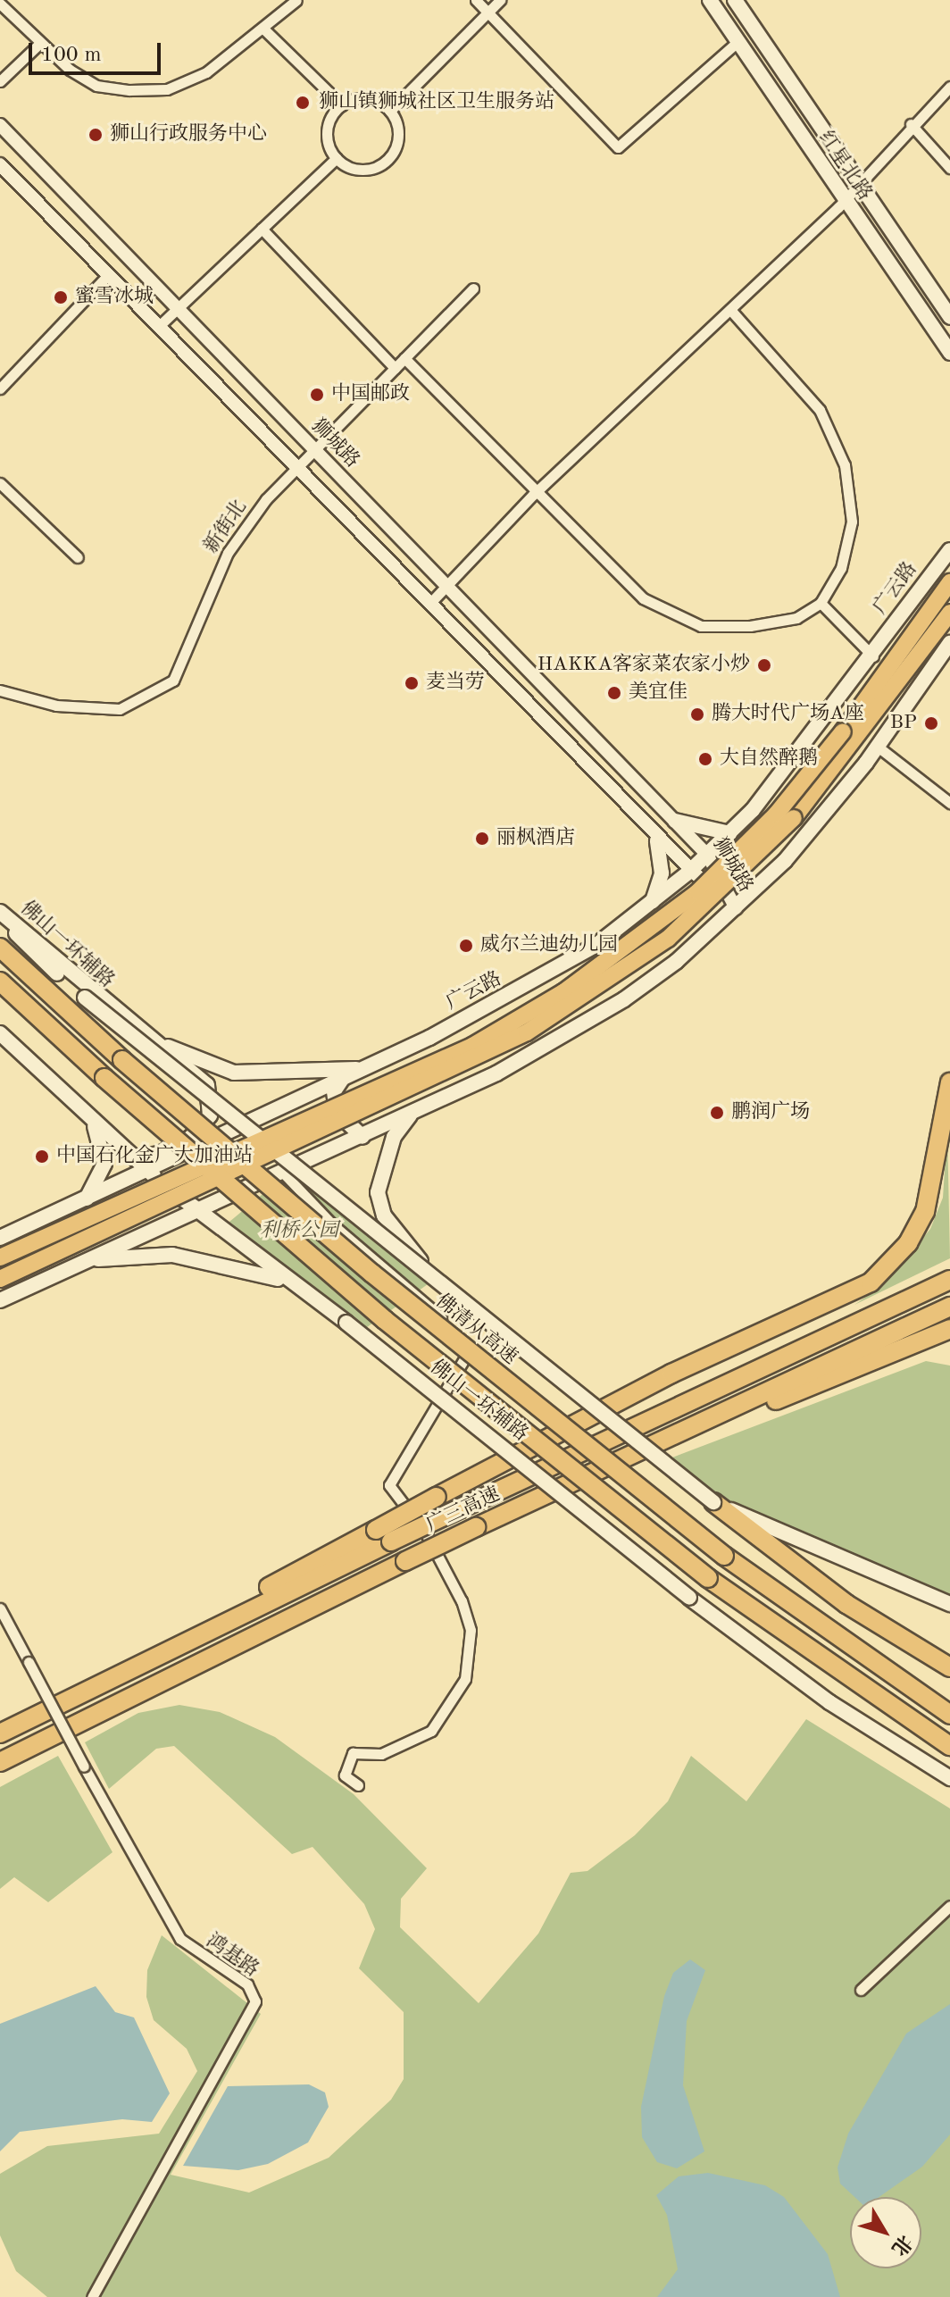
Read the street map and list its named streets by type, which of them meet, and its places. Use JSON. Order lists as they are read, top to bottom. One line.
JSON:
{"streets":{"highway":["佛清从高速","广三高速"],"main road":["红星北路","广云路","佛山一环辅路"],"street":["狮城路","新街北","鸿基路"]},"crossings":[["狮城路","新街北"],["狮城路","广云路"],["广云路","佛山一环辅路"]],"parks":["利桥公园"],"places":["狮山镇狮城社区卫生服务站","狮山行政服务中心","蜜雪冰城","中国邮政","HAKKA客家菜农家小炒","麦当劳","美宜佳","腾大时代广场A座","BP","大自然醉鹅","丽枫酒店","威尔兰迪幼儿园","鹏润广场","中国石化金广大加油站"],"scale_bar":"100 m","north":"bottom right"}
